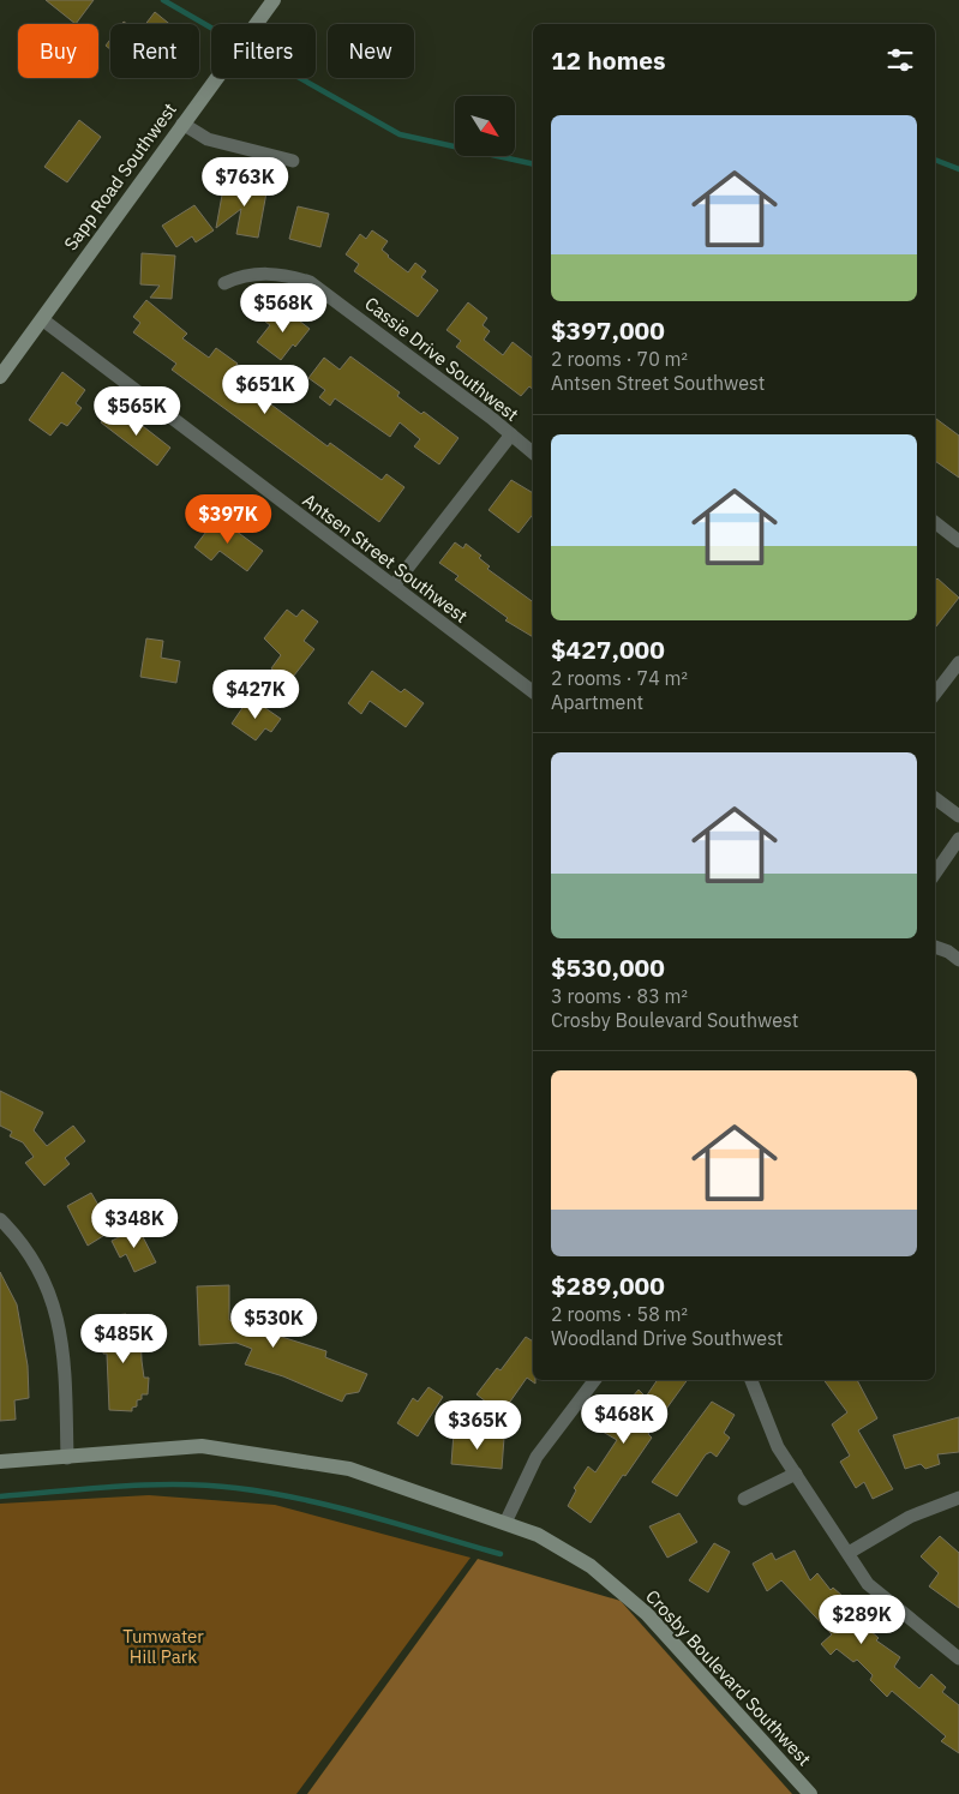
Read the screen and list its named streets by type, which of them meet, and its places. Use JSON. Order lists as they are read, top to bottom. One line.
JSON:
{"streets":{"street":["Sapp Road Southwest","Cassie Drive Southwest","Antsen Street Southwest","Crosby Boulevard Southwest"]},"crossings":[["Sapp Road Southwest","Antsen Street Southwest"]],"parks":["Tumwater Hill Park"],"north":"bottom right","page":{"chip":["Buy","Rent","Filters","New"],"heading":"12 homes","list":[{"name":"$397,000","note":"2 rooms · 70 m² · Antsen Street Southwest"},{"name":"$427,000","note":"2 rooms · 74 m² · Apartment"},{"name":"$530,000","note":"3 rooms · 83 m² · Crosby Boulevard Southwest"},{"name":"$289,000","note":"2 rooms · 58 m² · Woodland Drive Southwest"}],"price":["$763K","$568K","$651K","$565K","$397K","$427K","$348K","$530K","$485K","$468K","$365K","$289K"]}}
